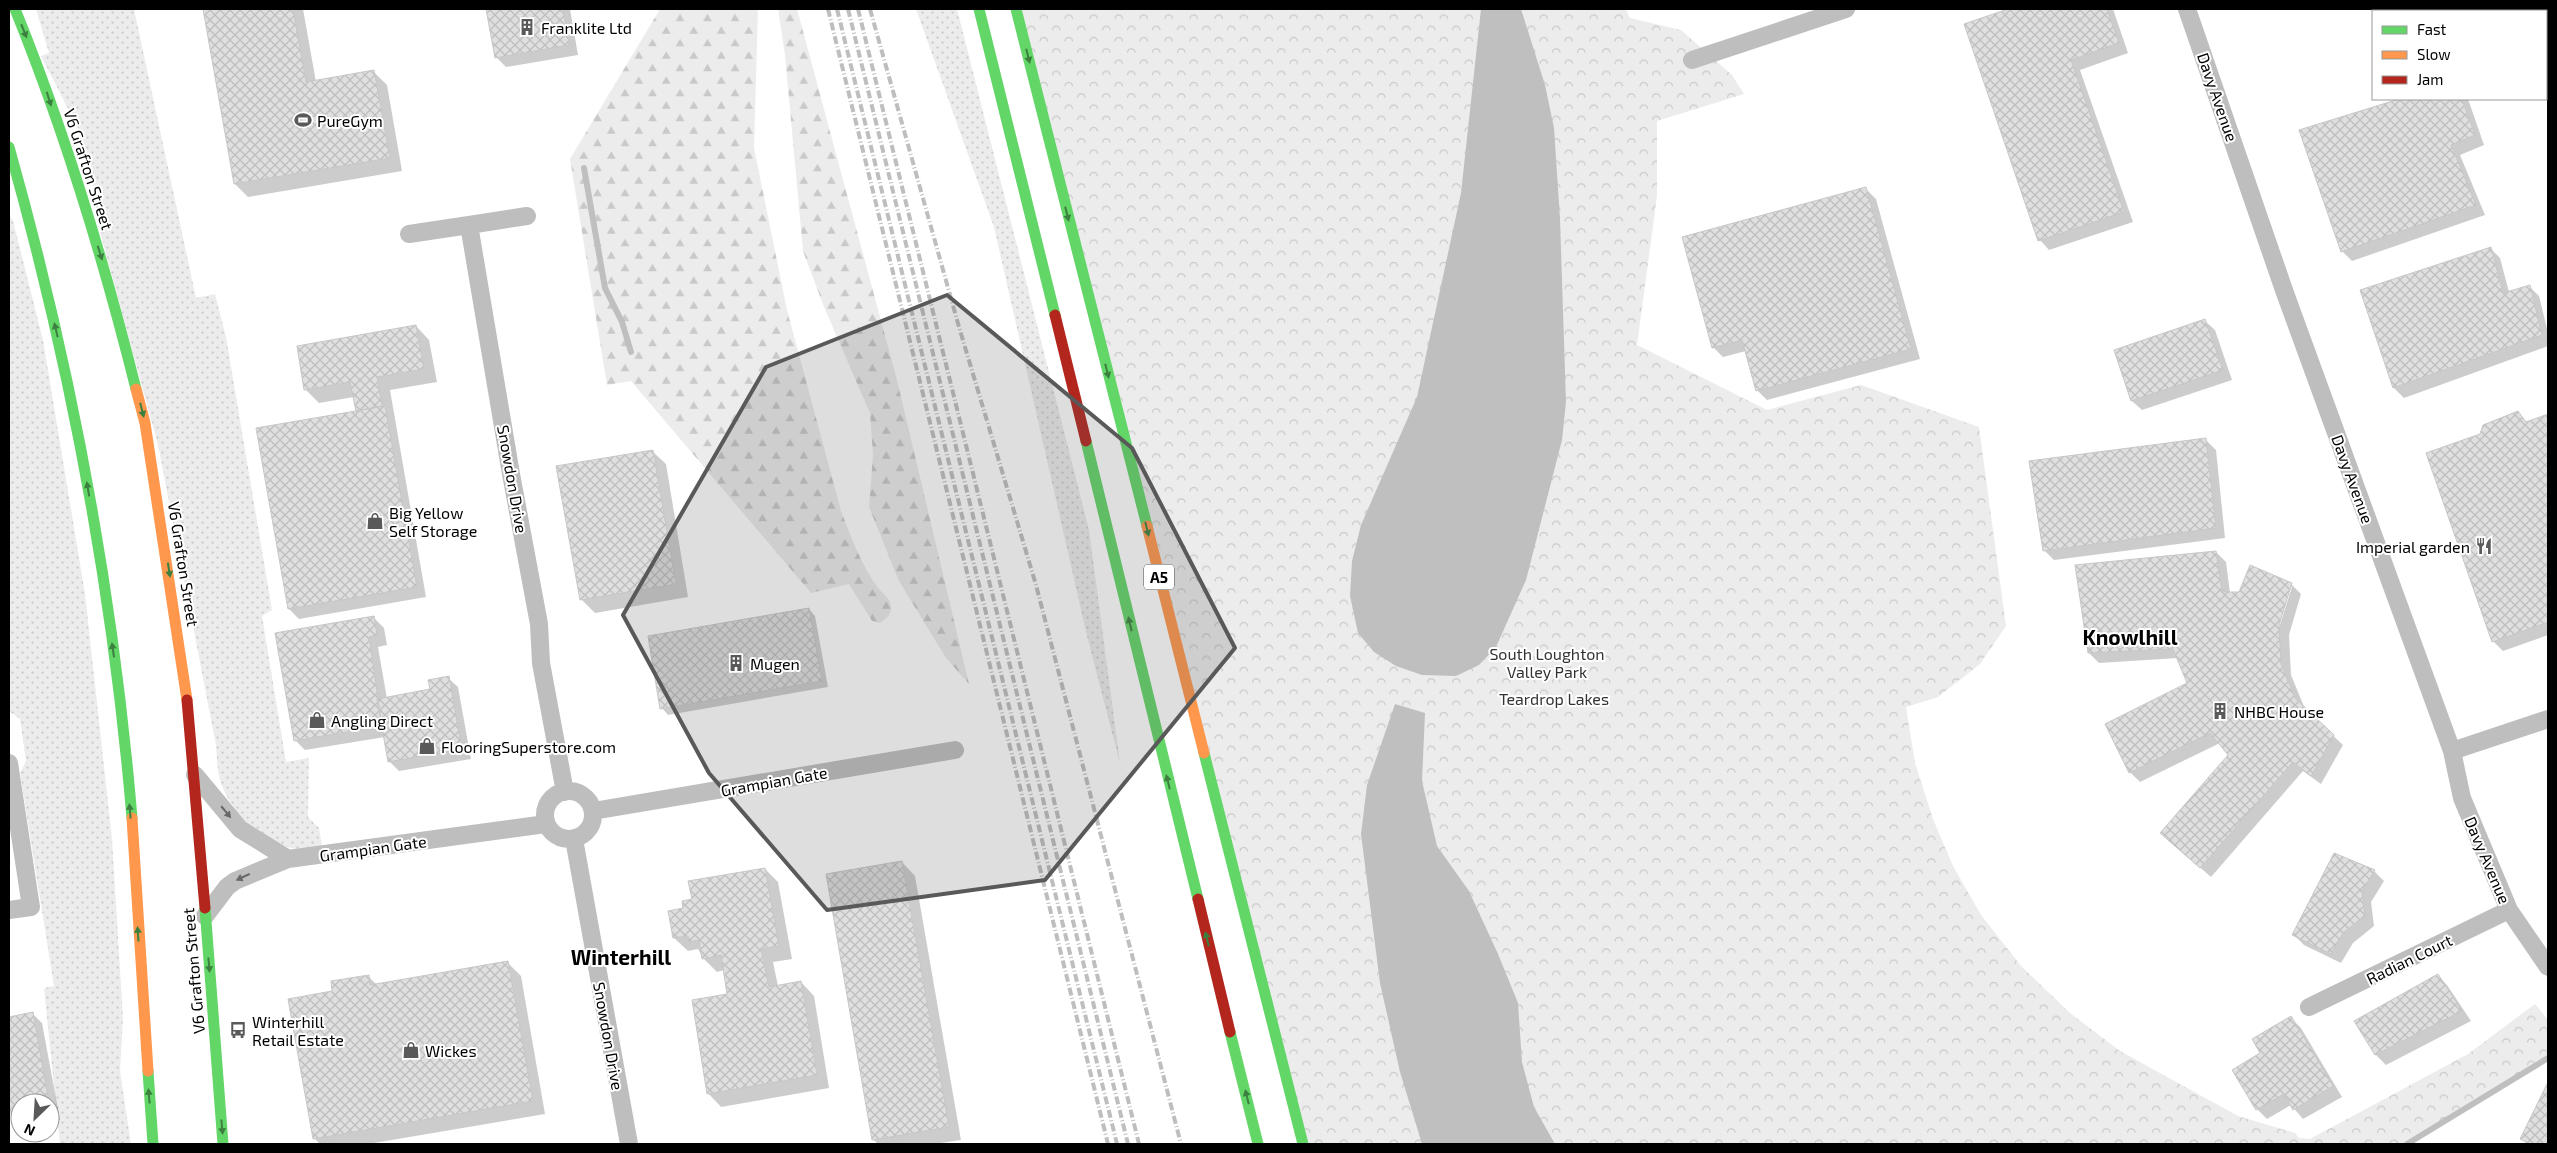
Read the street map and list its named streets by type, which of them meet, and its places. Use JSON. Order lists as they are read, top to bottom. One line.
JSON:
{"streets":{"main road":["V6 Grafton Street","A5"],"street":["Davy Avenue","Snowdon Drive","Grampian Gate","Radian Court"]},"crossings":[["Davy Avenue","Radian Court"],["V6 Grafton Street","Grampian Gate"],["Snowdon Drive","Grampian Gate"]],"districts":["Knowlhill","Winterhill"],"parks":["South Loughton Valley Park","Teardrop Lakes"],"places":{"building":["Franklite Ltd","Mugen","NHBC House"],"sports":["PureGym"],"shop":["Big Yellow Self Storage","Angling Direct","FlooringSuperstore.com","Wickes"],"restaurant":["Imperial garden"],"bus stop":["Winterhill Retail Estate"]},"legend":["Fast","Slow","Jam"],"north":"bottom left"}
